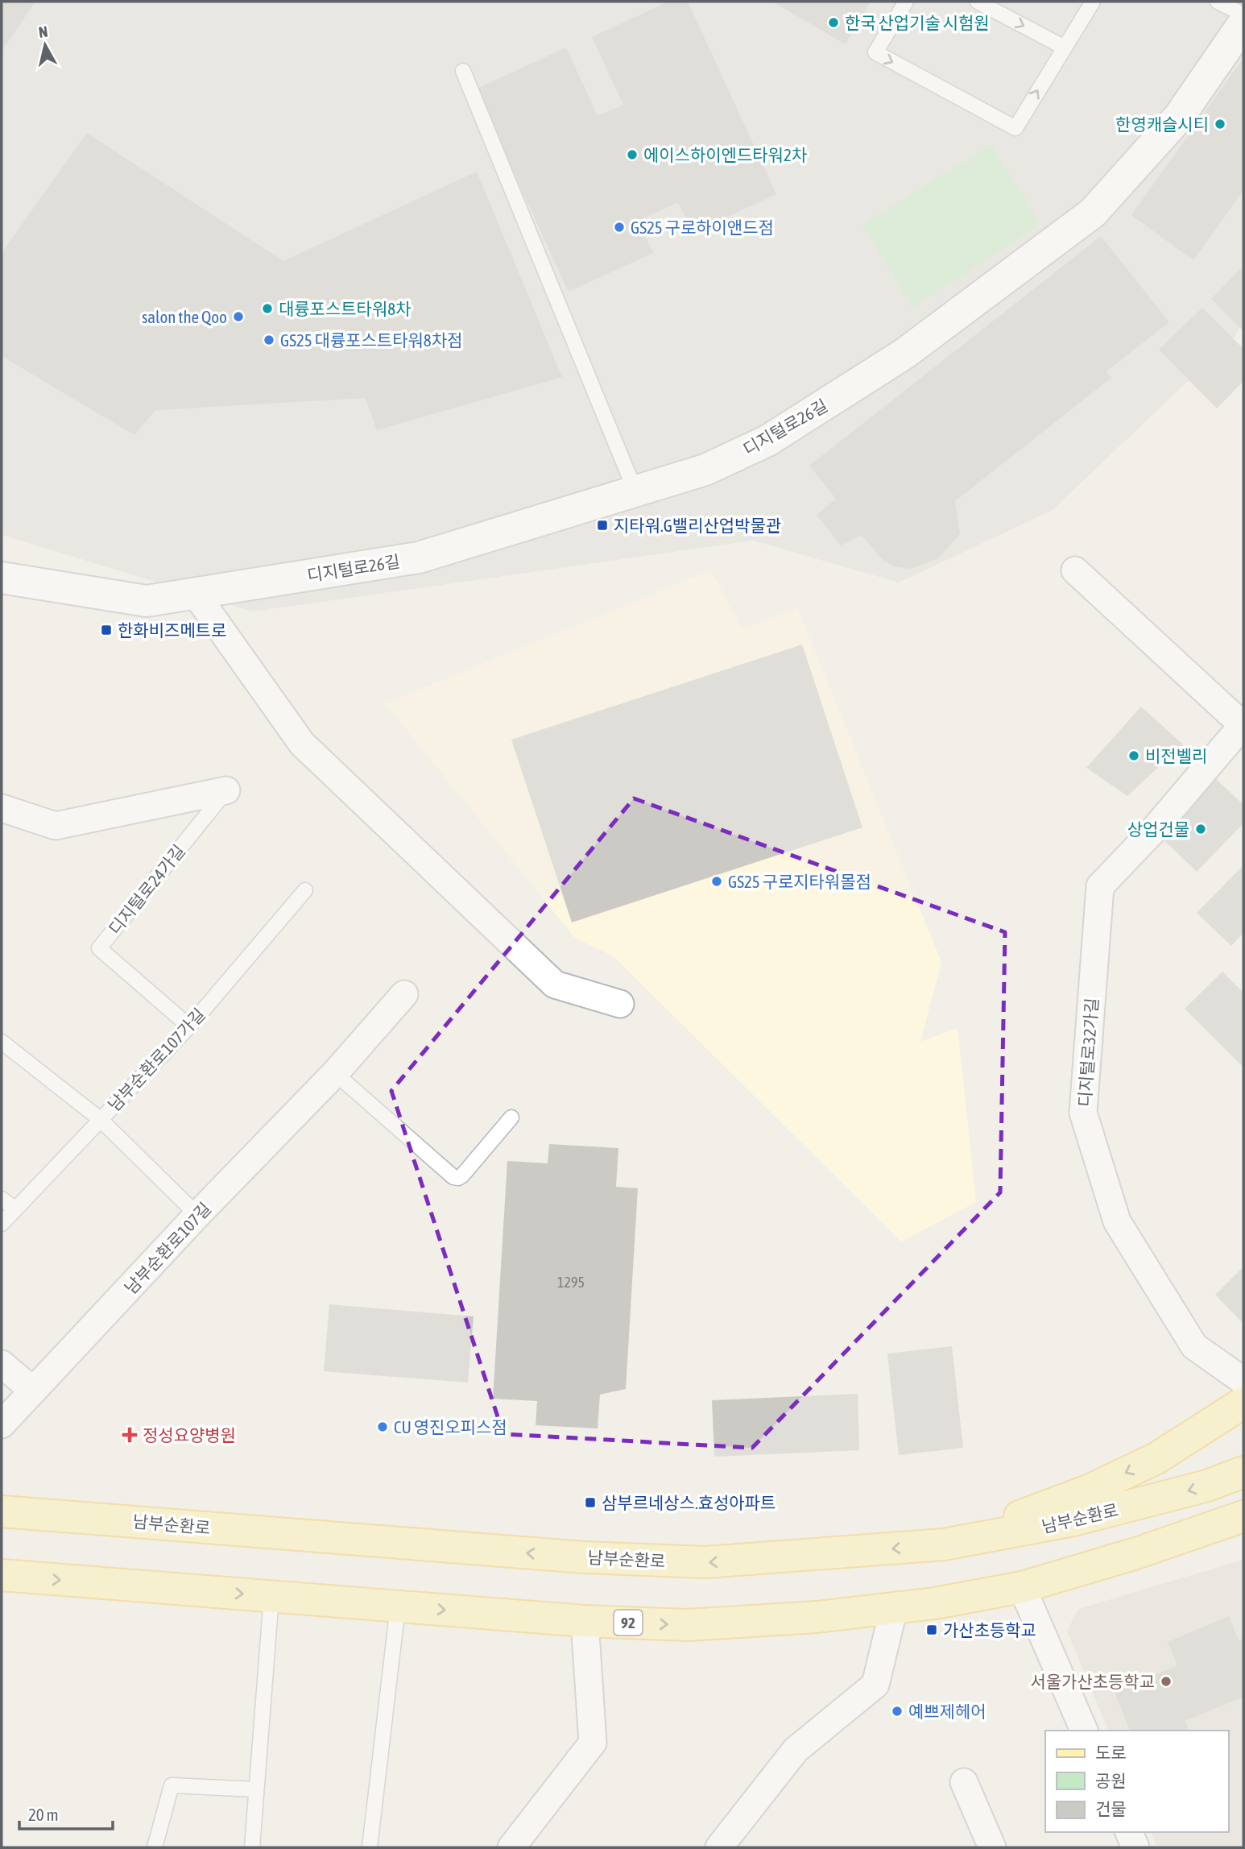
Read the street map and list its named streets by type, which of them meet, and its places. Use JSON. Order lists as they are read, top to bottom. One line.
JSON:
{"streets":{"main road":["남부순환로","92"],"street":["디지털로26길","디지털로32가길","남부순환로107길"],"lane":["디지털로24가길","남부순환로107가길"]},"crossings":[["디지털로24가길","남부순환로107가길"]],"places":{"other":["한국 산업기술 시험원","한영캐슬시티","에이스하이엔드타워2차","GS25 구로하이앤드점","대륭포스트타워8차","salon the Qoo","GS25 대륭포스트타워8차점","비전벨리","상업건물","GS25 구로지타워몰점","CU 영진오피스점","서울가산초등학교","예쁘제헤어"],"transit":["지타워.G밸리산업박물관","한화비즈메트로","삼부르네상스.효성아파트","가산초등학교"],"health":["정성요양병원"]},"house_numbers":["1295"],"legend":["도로","공원","건물"],"scale_bar":"20 m","north":"top"}
